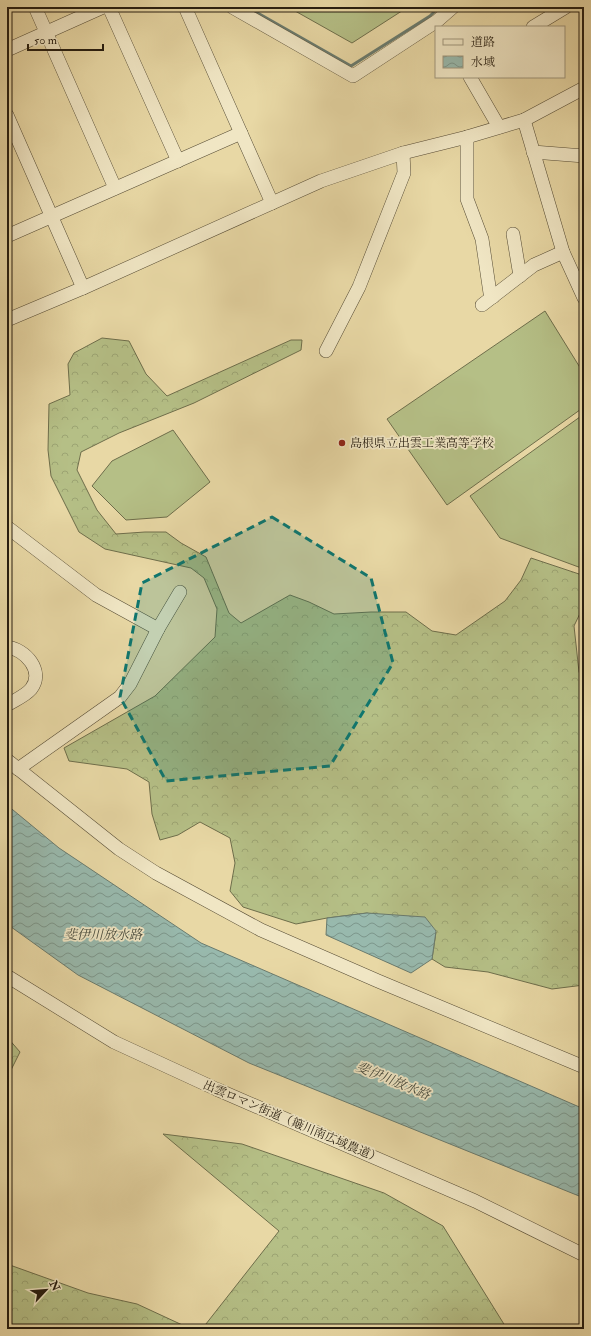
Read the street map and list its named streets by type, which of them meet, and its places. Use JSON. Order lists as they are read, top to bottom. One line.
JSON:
{"streets":{"street":["出雲ロマン街道（簸川南広域農道）"]},"water":["斐伊川放水路"],"places":["島根県立出雲工業高等学校"],"legend":["道路","水域"],"scale_bar":"50 m","north":"top right"}
